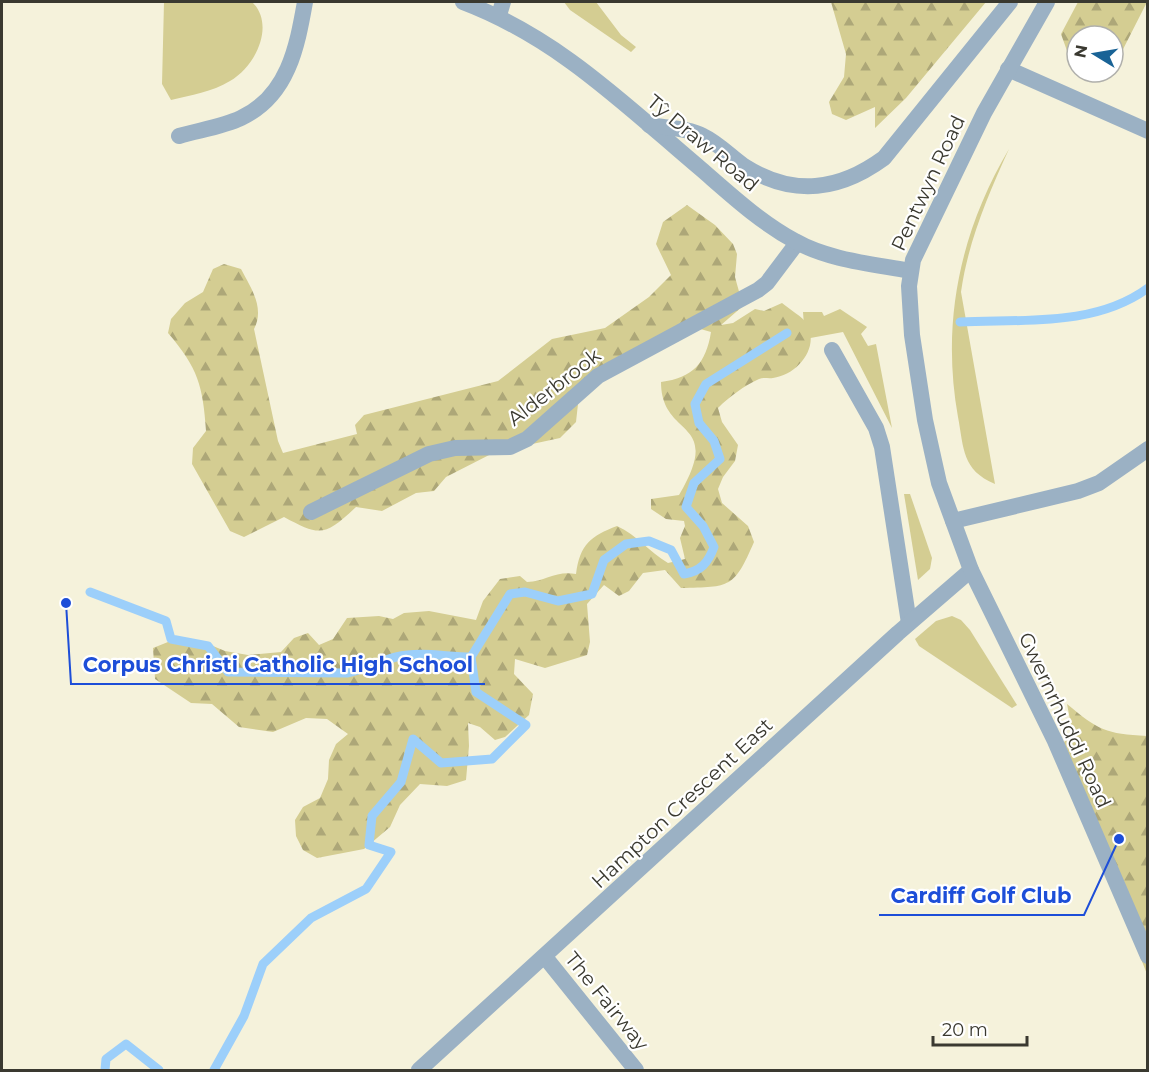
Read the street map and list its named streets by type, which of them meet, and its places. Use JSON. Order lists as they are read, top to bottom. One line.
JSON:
{"streets":{"street":["Tŷ Draw Road","Pentwyn Road","Alderbrook","Gwernrhuddi Road","Hampton Crescent East","The Fairway"]},"crossings":[["Tŷ Draw Road","Pentwyn Road"],["Tŷ Draw Road","Alderbrook"],["Pentwyn Road","Gwernrhuddi Road"],["Pentwyn Road","Hampton Crescent East"],["Gwernrhuddi Road","Hampton Crescent East"],["Hampton Crescent East","The Fairway"]],"places":["Corpus Christi Catholic High School","Cardiff Golf Club"],"scale_bar":"20 m","north":"left"}
